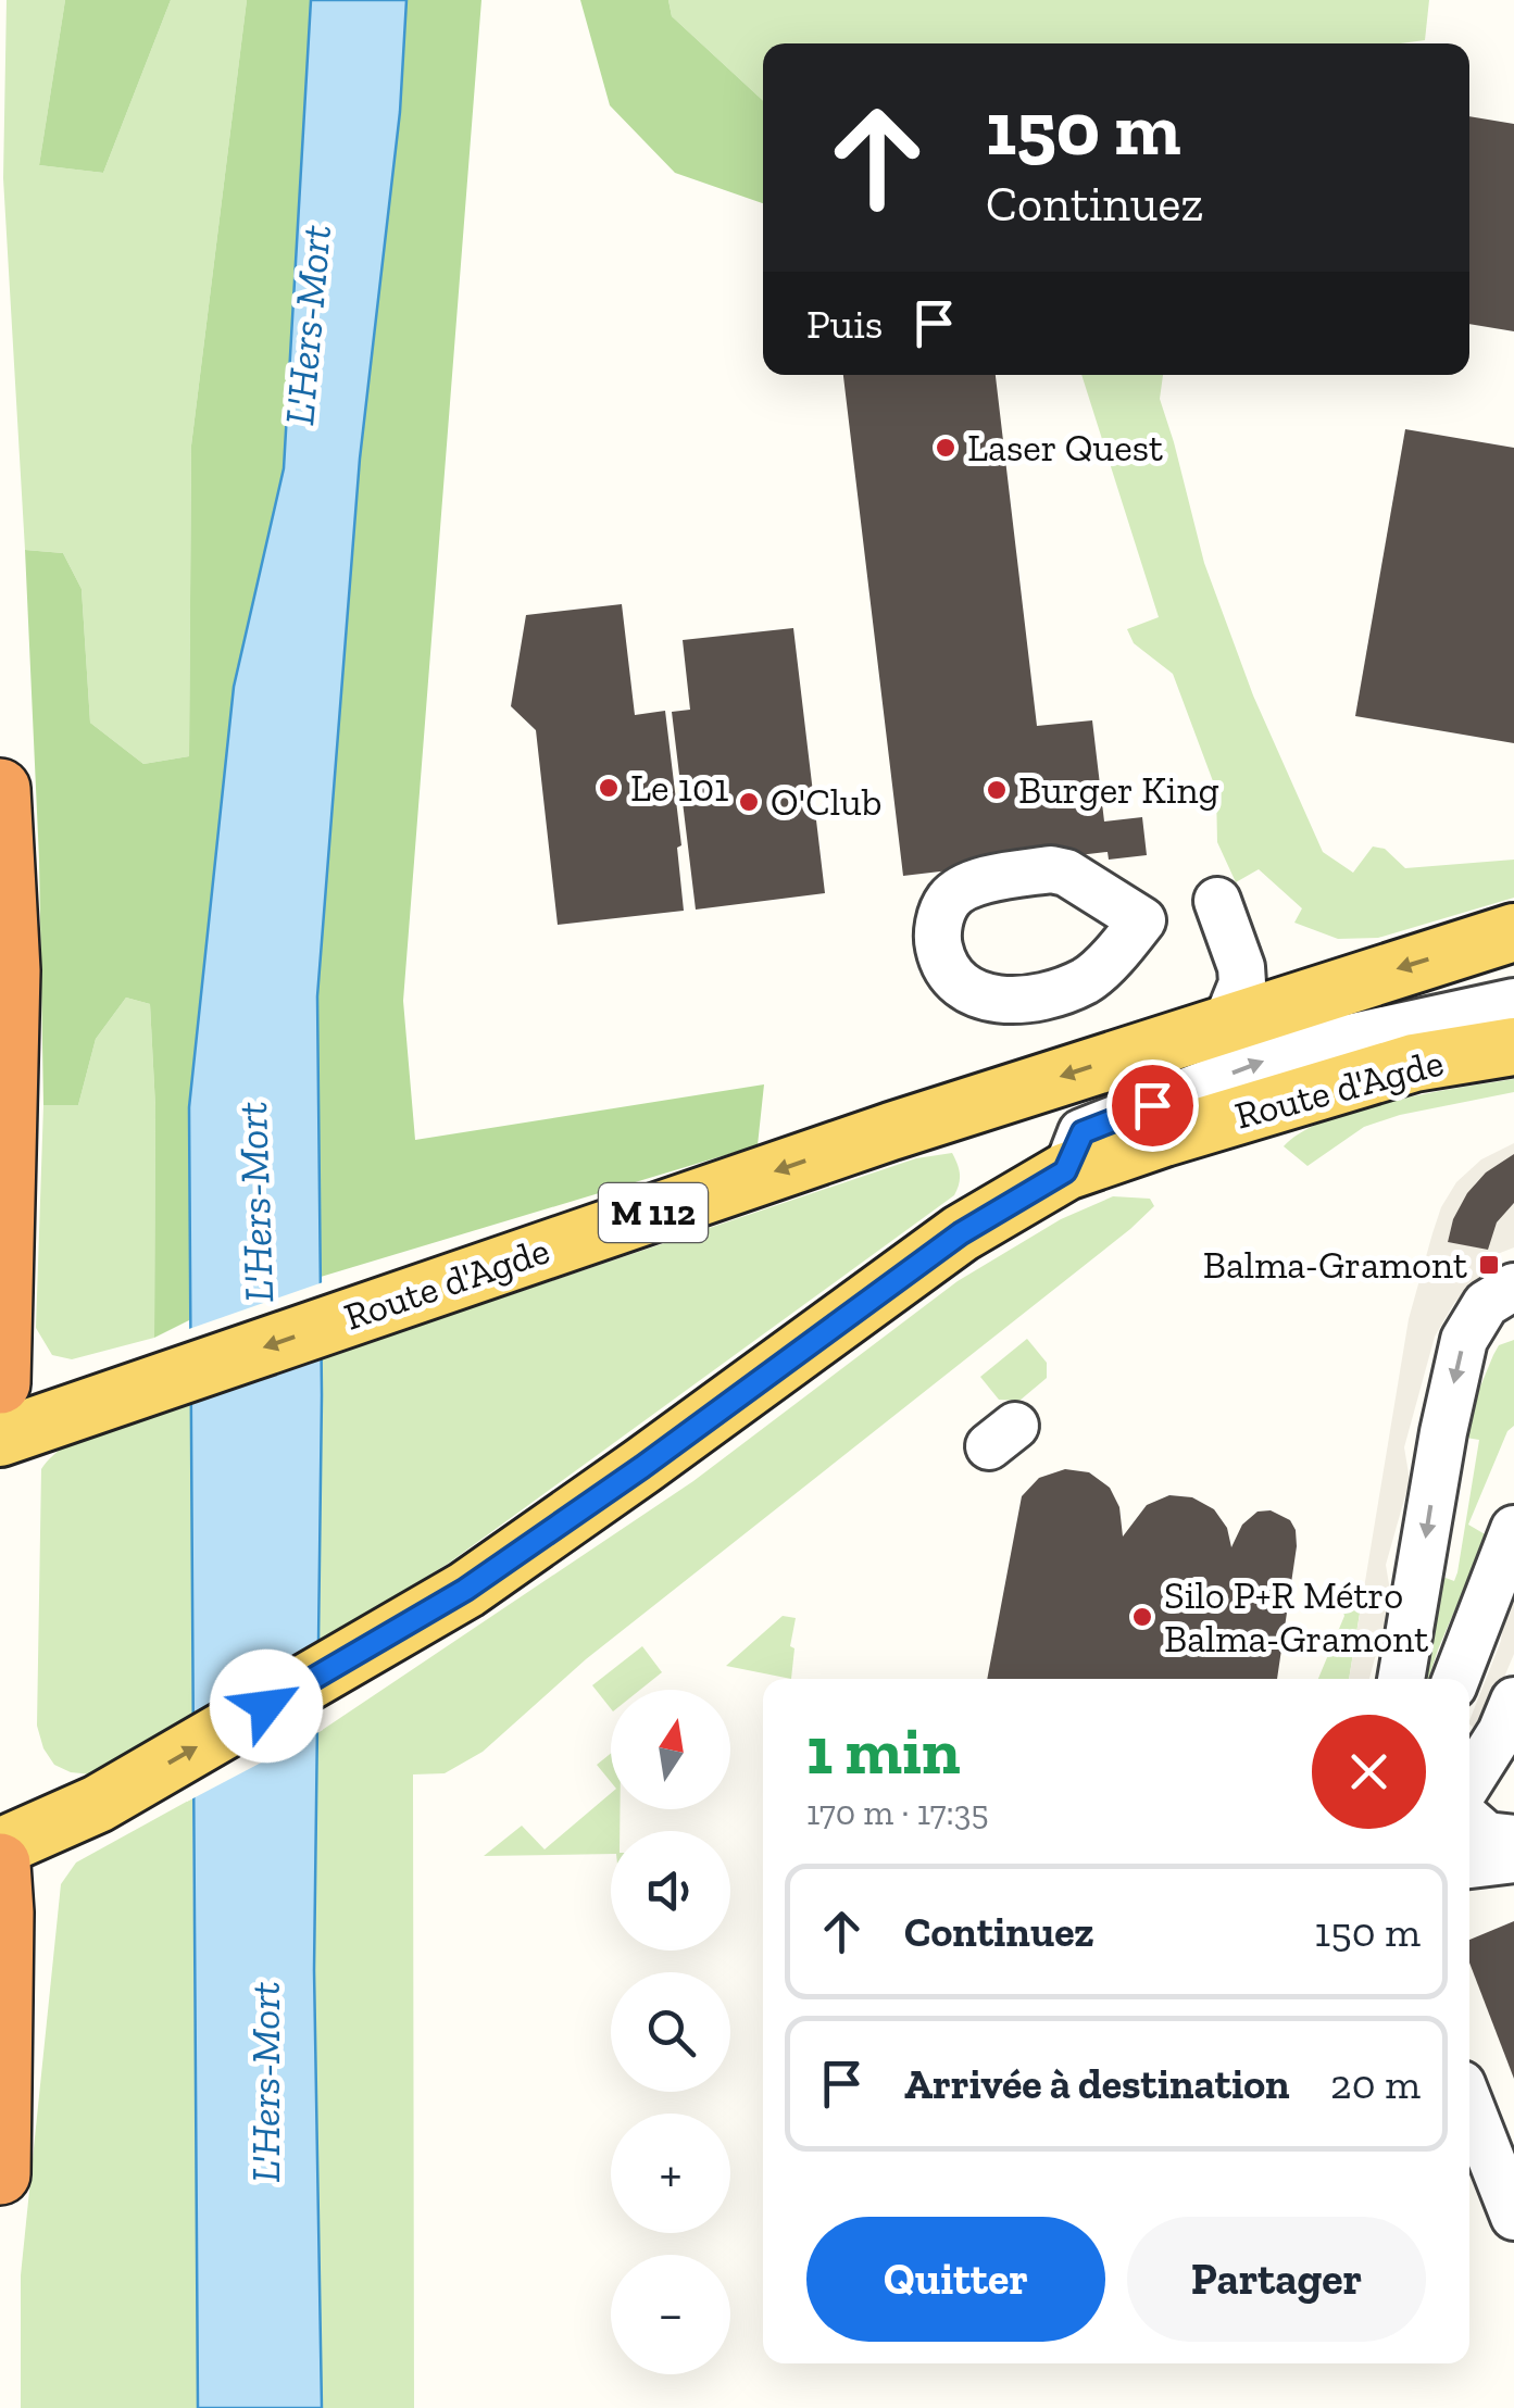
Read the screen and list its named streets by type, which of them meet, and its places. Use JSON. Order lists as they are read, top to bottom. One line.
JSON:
{"streets":{"main road":["Route d'Agde","M 112"]},"water":["L'Hers-Mort"],"places":{"other":["Laser Quest","Le 101","Burger King","O'Club","Silo P+R Métro Balma-Gramont"],"transit":["Balma-Gramont"]},"north":"top","page":{"turn":["150 m","Continuez"],"then":"Puis","heading":["1 min","170 m · 17:35"],"map_buttons":["+","−"],"list":[{"name":"Continuez","value":"150 m"},{"name":"Arrivée à destination","value":"20 m"}],"buttons":["Quitter","Partager"]}}
